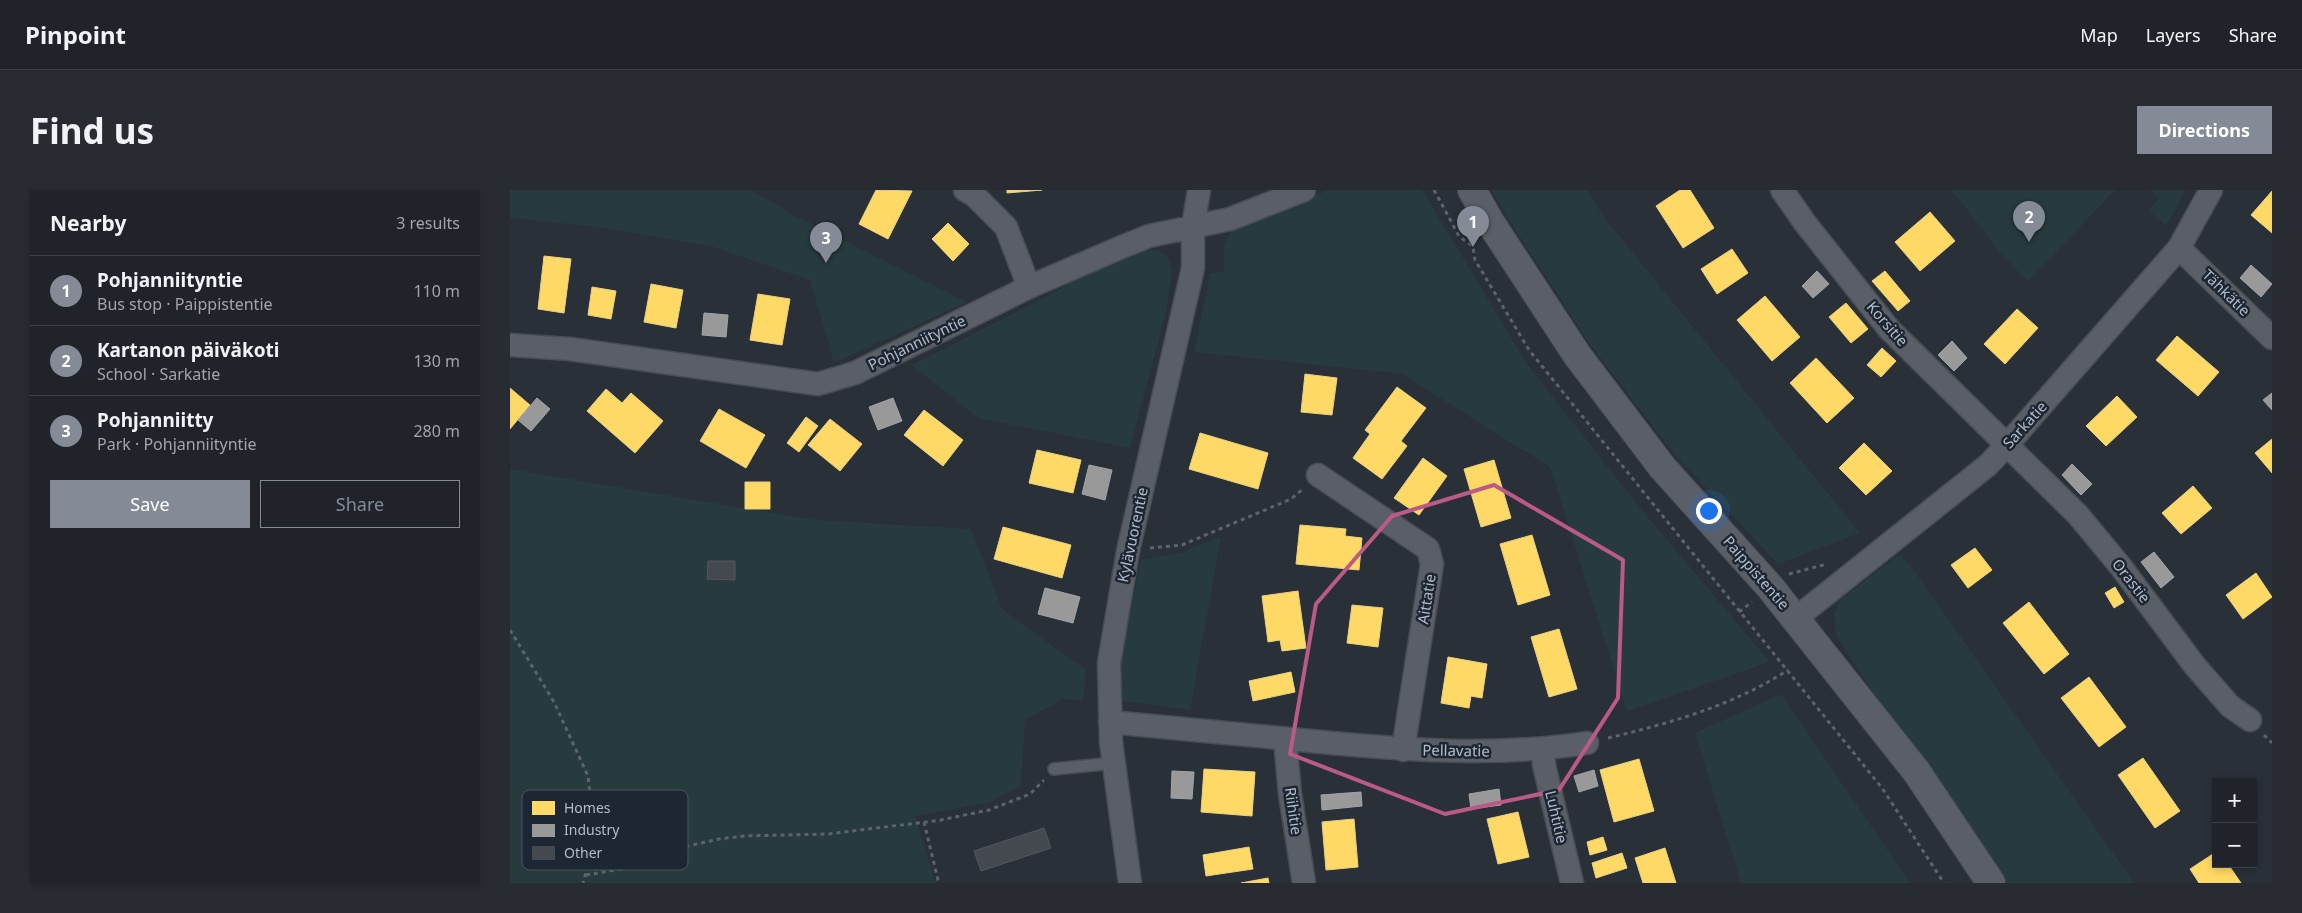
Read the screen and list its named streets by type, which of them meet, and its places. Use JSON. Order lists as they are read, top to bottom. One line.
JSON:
{"streets":{"street":["Tähkätie","Korsitie","Pohjanniityntie","Sarkatie","Kylävuorentie","Paippistentie","Orastie","Aittatie","Pellavatie","Riihitie","Luhtitie"]},"crossings":[["Tähkätie","Sarkatie"],["Korsitie","Sarkatie"],["Korsitie","Orastie"],["Pohjanniityntie","Kylävuorentie"],["Sarkatie","Paippistentie"],["Sarkatie","Orastie"],["Kylävuorentie","Pellavatie"],["Aittatie","Pellavatie"],["Pellavatie","Riihitie"],["Pellavatie","Luhtitie"]],"legend":["Homes","Industry","Other"],"page":{"header":"Pinpoint","nav":["Map","Layers","Share"],"buttons":["Directions",["Save","Share"]],"title":"Find us","heading":["Nearby","3 results"],"pins":["2","1","3"],"list":[{"mark":"1","name":"Pohjanniityntie","note":"Bus stop · Paippistentie","value":"110 m"},{"mark":"2","name":"Kartanon päiväkoti","note":"School · Sarkatie","value":"130 m"},{"mark":"3","name":"Pohjanniitty","note":"Park · Pohjanniityntie","value":"280 m"}],"map_buttons":["+","−"]}}
